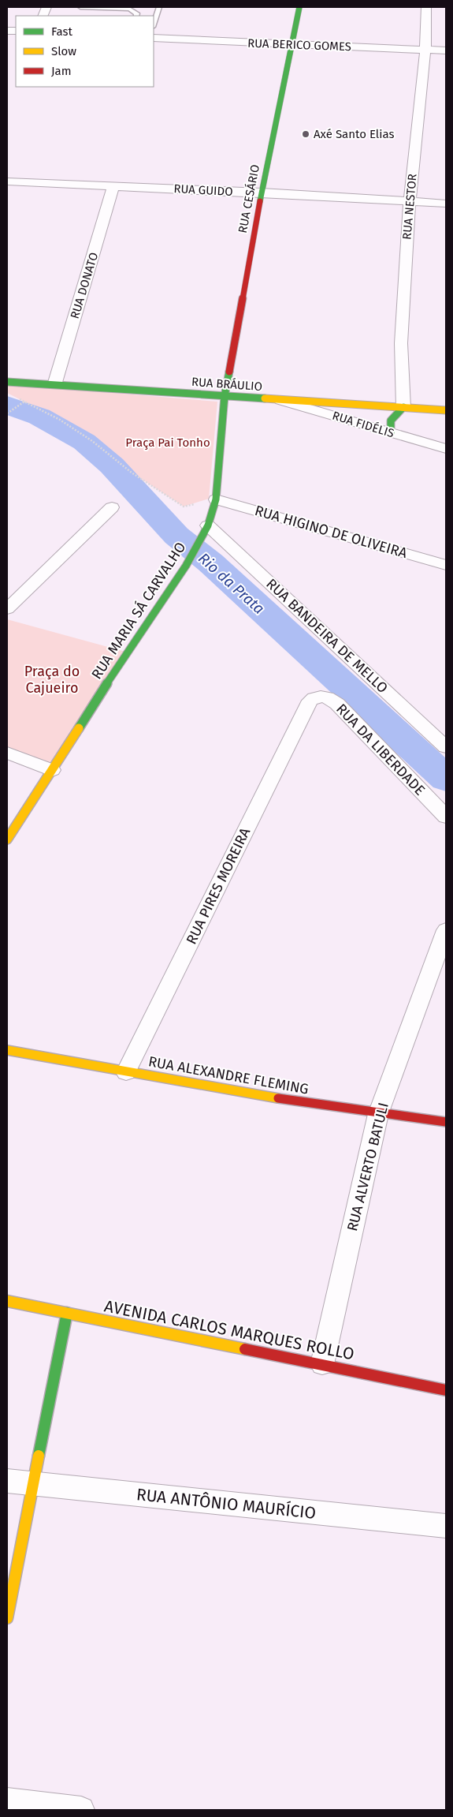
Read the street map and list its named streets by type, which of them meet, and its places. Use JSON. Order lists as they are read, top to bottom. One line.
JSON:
{"streets":{"street":["RUA BERICO GOMES","RUA GUIDO","RUA CESÁRIO","RUA NESTOR","RUA DONATO","RUA BRÁULIO","RUA FIDÉLIS","RUA HIGINO DE OLIVEIRA","RUA MARIA SÁ CARVALHO","RUA BANDEIRA DE MELLO","RUA DA LIBERDADE","RUA PIRES MOREIRA","RUA ALEXANDRE FLEMING","RUA ALVERTO BATULI","AVENIDA CARLOS MARQUES ROLLO","RUA ANTÔNIO MAURÍCIO"]},"crossings":[["RUA BERICO GOMES","RUA CESÁRIO"],["RUA BERICO GOMES","RUA NESTOR"],["RUA GUIDO","RUA CESÁRIO"],["RUA GUIDO","RUA NESTOR"],["RUA GUIDO","RUA DONATO"],["RUA CESÁRIO","RUA BRÁULIO"],["RUA CESÁRIO","RUA MARIA SÁ CARVALHO"],["RUA NESTOR","RUA BRÁULIO"],["RUA DONATO","RUA BRÁULIO"],["RUA BRÁULIO","RUA FIDÉLIS"],["RUA BRÁULIO","RUA MARIA SÁ CARVALHO"],["RUA HIGINO DE OLIVEIRA","RUA MARIA SÁ CARVALHO"],["RUA MARIA SÁ CARVALHO","RUA BANDEIRA DE MELLO"],["RUA DA LIBERDADE","RUA PIRES MOREIRA"],["RUA PIRES MOREIRA","RUA ALEXANDRE FLEMING"],["RUA ALEXANDRE FLEMING","RUA ALVERTO BATULI"],["RUA ALVERTO BATULI","AVENIDA CARLOS MARQUES ROLLO"]],"water":["Rio da Prata"],"parks":["Praça Pai Tonho","Praça do Cajueiro"],"places":["Axé Santo Elias"],"legend":["Fast","Slow","Jam"]}
